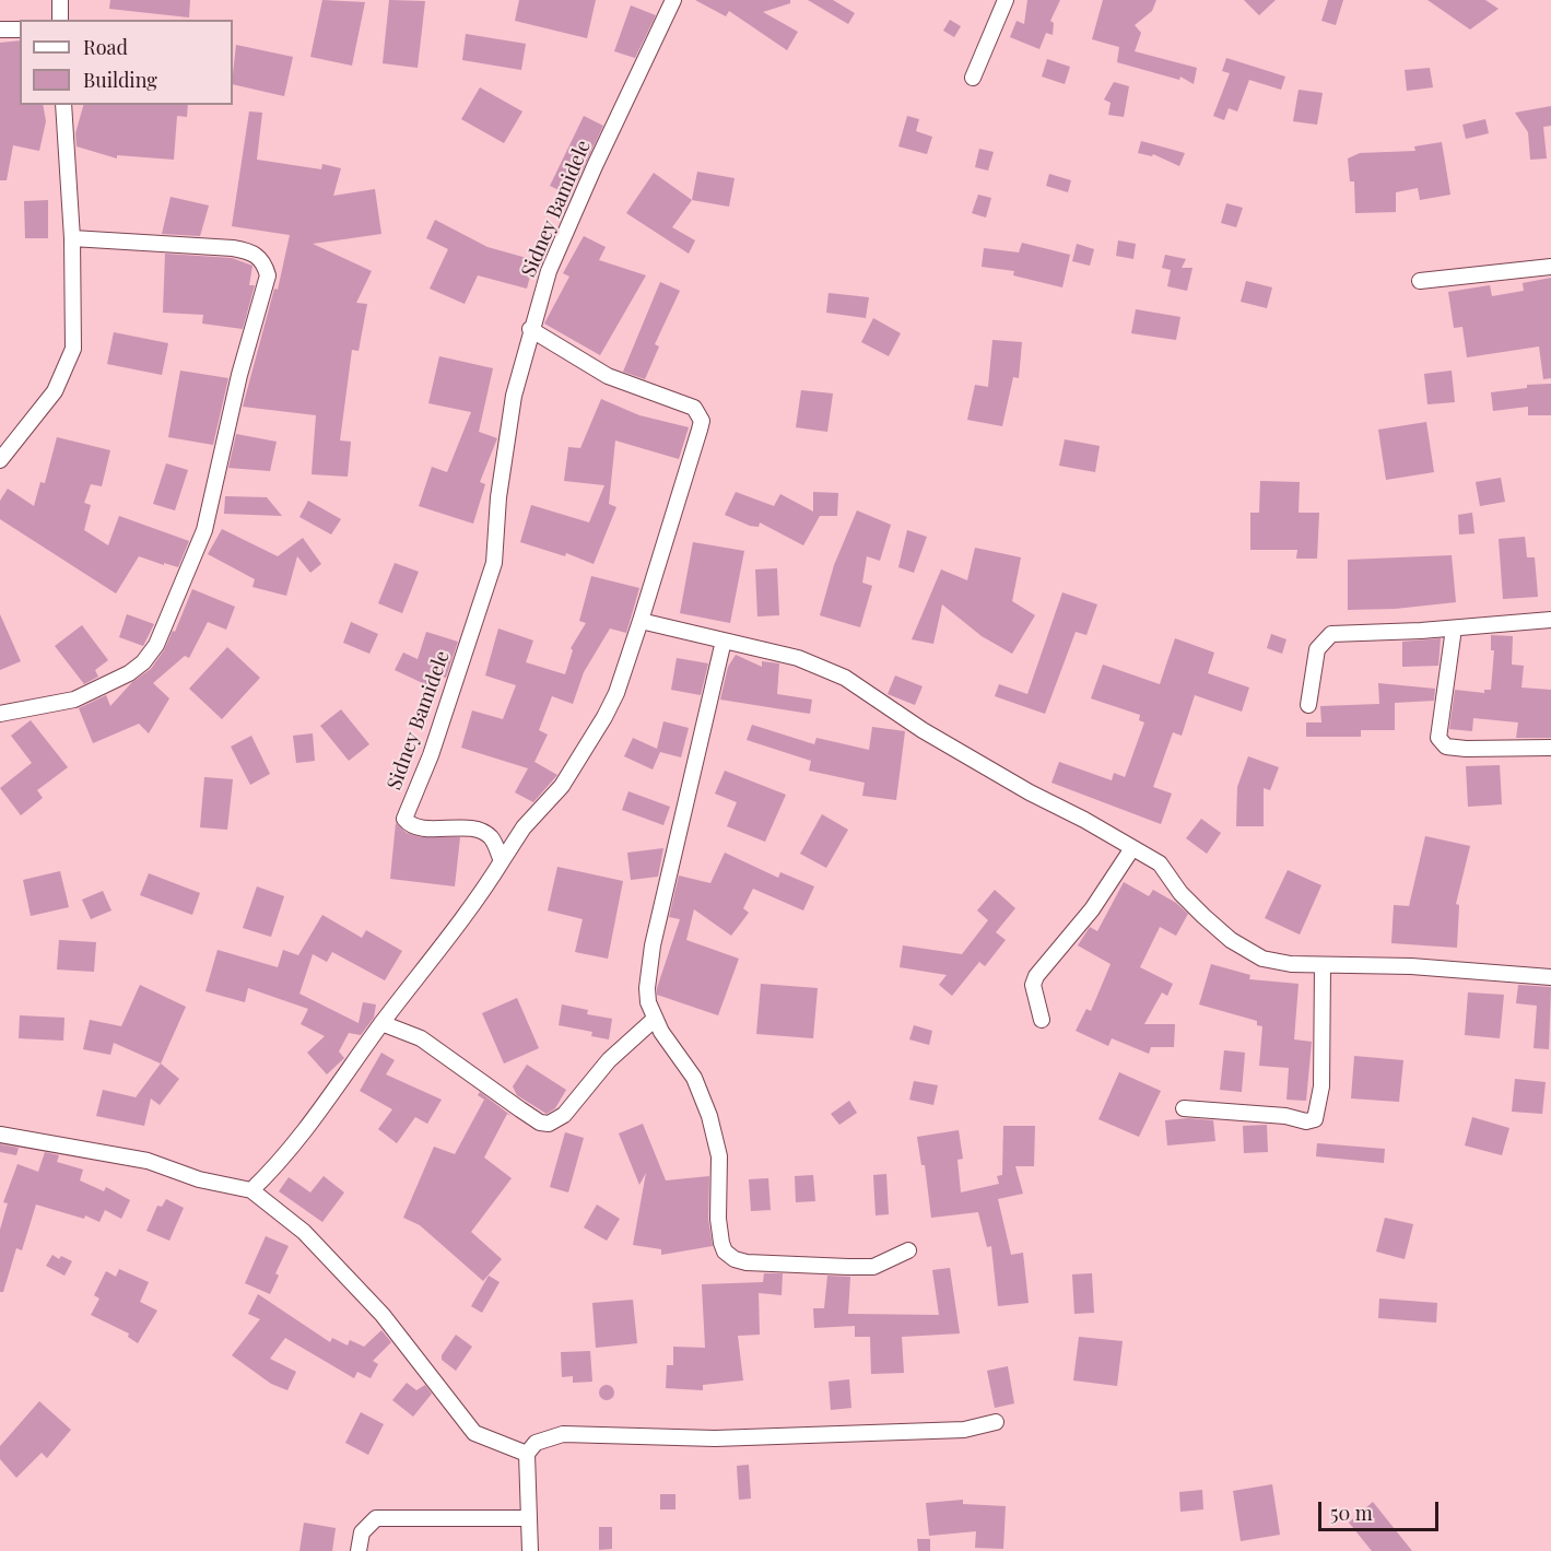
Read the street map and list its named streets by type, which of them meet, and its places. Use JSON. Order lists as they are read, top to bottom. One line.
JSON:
{"streets":{"street":["Sidney Bamidele"]},"legend":["Road","Building"],"scale_bar":"50 m"}
